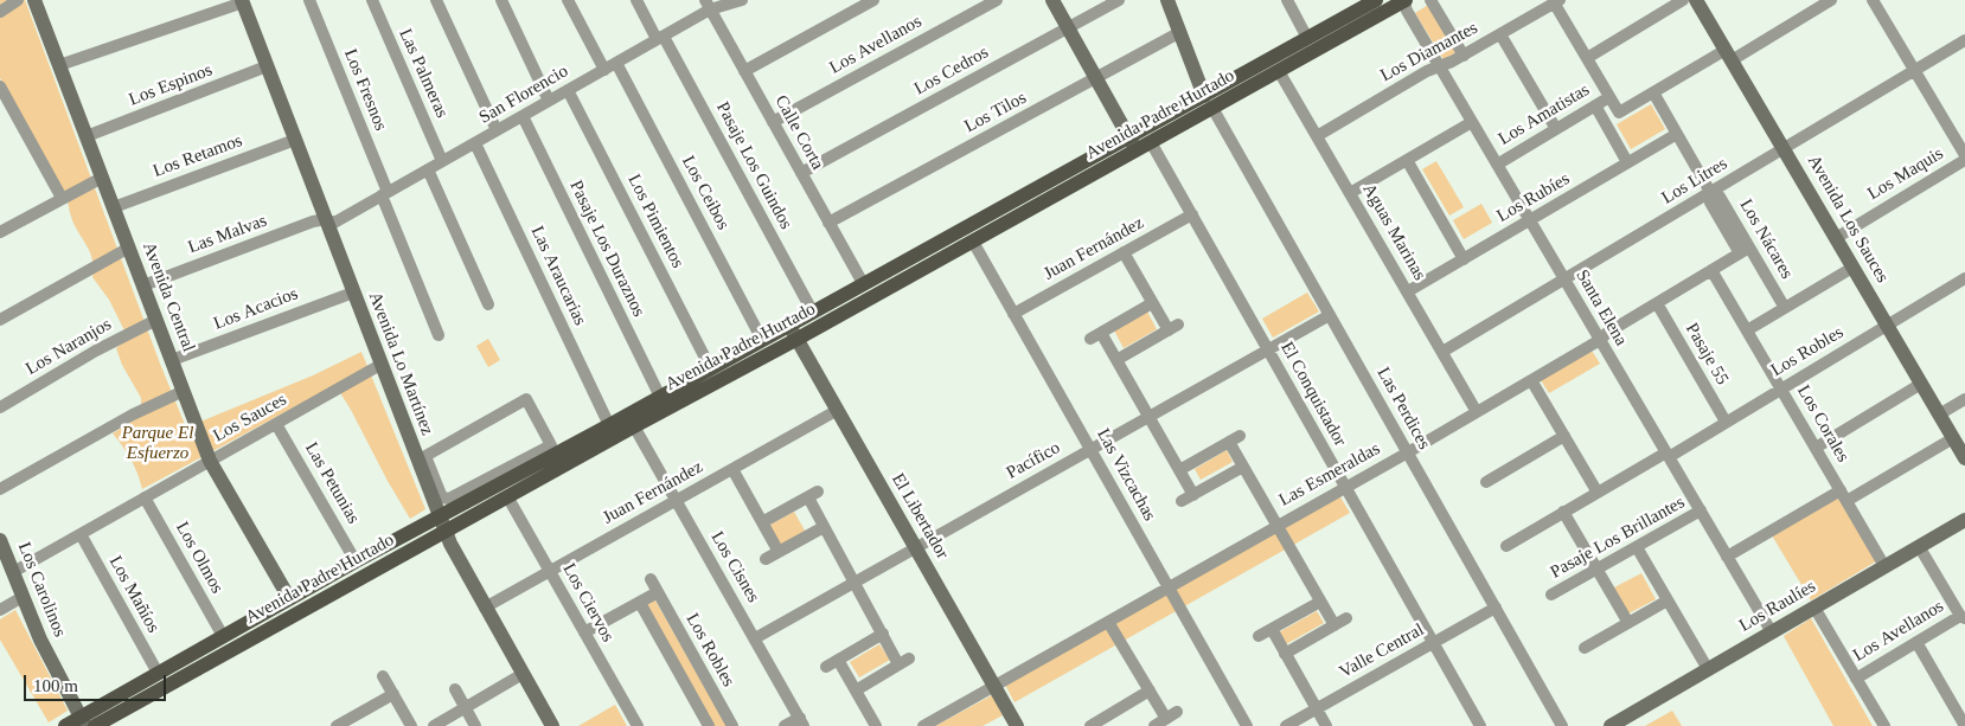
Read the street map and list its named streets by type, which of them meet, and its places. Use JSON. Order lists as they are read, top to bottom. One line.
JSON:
{"streets":{"main road":["Avenida Padre Hurtado"],"street":["Los Avellanos","Los Diamantes","Los Cedros","Las Palmeras","Los Espinos","Los Fresnos","San Florencio","Los Tilos","Los Amatistas","Calle Corta","Los Retamos","Pasaje Los Guindos","Los Maquis","Los Litres","Los Ceibos","Los Rubíes","Avenida Los Sauces","Los Pimientos","Aguas Marinas","Las Malvas","Los Nácares","Pasaje Los Duraznos","Juan Fernández","Las Araucarias","Avenida Central","Santa Elena","Los Acacios","Los Naranjos","Los Robles","Pasaje 55","Avenida Lo Martínez","El Conquistador","Las Perdices","Los Sauces","Los Corales","Pacífico","Las Vizcachas","Las Esmeraldas","Las Petunias","El Libertador","Pasaje Los Brillantes","Los Olmos","Los Cisnes","Los Carolinos","Los Mañíos","Los Ciervos","Los Raulíes","Valle Central"]},"crossings":[["Los Avellanos","Calle Corta"],["Los Diamantes","Aguas Marinas"],["Los Diamantes","Santa Elena"],["Los Cedros","Calle Corta"],["Las Palmeras","San Florencio"],["Los Espinos","Avenida Central"],["Los Espinos","Avenida Lo Martínez"],["Los Fresnos","San Florencio"],["San Florencio","Calle Corta"],["San Florencio","Pasaje Los Guindos"],["San Florencio","Los Ceibos"],["San Florencio","Los Pimientos"],["San Florencio","Las Malvas"],["San Florencio","Pasaje Los Duraznos"],["San Florencio","Las Araucarias"],["San Florencio","Avenida Lo Martínez"],["Los Tilos","Calle Corta"],["Avenida Padre Hurtado","Calle Corta"],["Avenida Padre Hurtado","Pasaje Los Guindos"],["Avenida Padre Hurtado","Los Ceibos"],["Avenida Padre Hurtado","Los Pimientos"],["Avenida Padre Hurtado","Aguas Marinas"],["Avenida Padre Hurtado","Pasaje Los Duraznos"],["Avenida Padre Hurtado","Las Araucarias"],["Avenida Padre Hurtado","Avenida Central"],["Avenida Padre Hurtado","Santa Elena"],["Avenida Padre Hurtado","Avenida Lo Martínez"],["Avenida Padre Hurtado","El Conquistador"],["Avenida Padre Hurtado","Las Perdices"],["Avenida Padre Hurtado","Las Vizcachas"],["Avenida Padre Hurtado","Las Petunias"],["Avenida Padre Hurtado","El Libertador"],["Avenida Padre Hurtado","Los Olmos"],["Avenida Padre Hurtado","Los Cisnes"],["Avenida Padre Hurtado","Los Carolinos"],["Avenida Padre Hurtado","Los Mañíos"],["Avenida Padre Hurtado","Los Ciervos"],["Los Amatistas","Santa Elena"],["Los Retamos","Avenida Central"],["Los Retamos","Avenida Lo Martínez"],["Los Maquis","Avenida Los Sauces"],["Los Litres","Avenida Los Sauces"],["Los Litres","Aguas Marinas"],["Los Litres","Los Nácares"],["Los Litres","Santa Elena"],["Los Rubíes","Aguas Marinas"],["Los Rubíes","Los Nácares"],["Los Rubíes","Santa Elena"],["Avenida Los Sauces","Los Robles"],["Aguas Marinas","Las Esmeraldas"],["Las Malvas","Avenida Central"],["Las Malvas","Avenida Lo Martínez"],["Los Nácares","Las Esmeraldas"],["Juan Fernández","Avenida Lo Martínez"],["Juan Fernández","El Conquistador"],["Juan Fernández","Las Vizcachas"],["Juan Fernández","El Libertador"],["Juan Fernández","Los Cisnes"],["Juan Fernández","Los Ciervos"],["Avenida Central","Los Acacios"],["Avenida Central","Los Naranjos"],["Avenida Central","Los Sauces"],["Santa Elena","Los Robles"],["Santa Elena","Las Esmeraldas"],["Santa Elena","Pasaje Los Brillantes"],["Santa Elena","Los Raulíes"],["Los Acacios","Avenida Lo Martínez"],["Los Robles","Pasaje 55"],["Los Robles","Los Corales"],["Pasaje 55","Las Esmeraldas"],["Avenida Lo Martínez","Los Sauces"],["El Conquistador","Pacífico"],["El Conquistador","Las Esmeraldas"],["El Conquistador","Valle Central"],["Las Perdices","Pacífico"],["Las Perdices","Las Esmeraldas"],["Las Perdices","Valle Central"],["Los Sauces","Las Petunias"],["Los Sauces","Los Olmos"],["Los Sauces","Los Carolinos"],["Los Sauces","Los Mañíos"],["Los Corales","Las Esmeraldas"],["Los Corales","Los Raulíes"],["Pacífico","Las Vizcachas"],["Pacífico","El Libertador"],["Pacífico","Los Cisnes"],["Las Vizcachas","Las Esmeraldas"],["Las Esmeraldas","El Libertador"]],"parks":["Parque El Esfuerzo"],"scale_bar":"100 m"}
